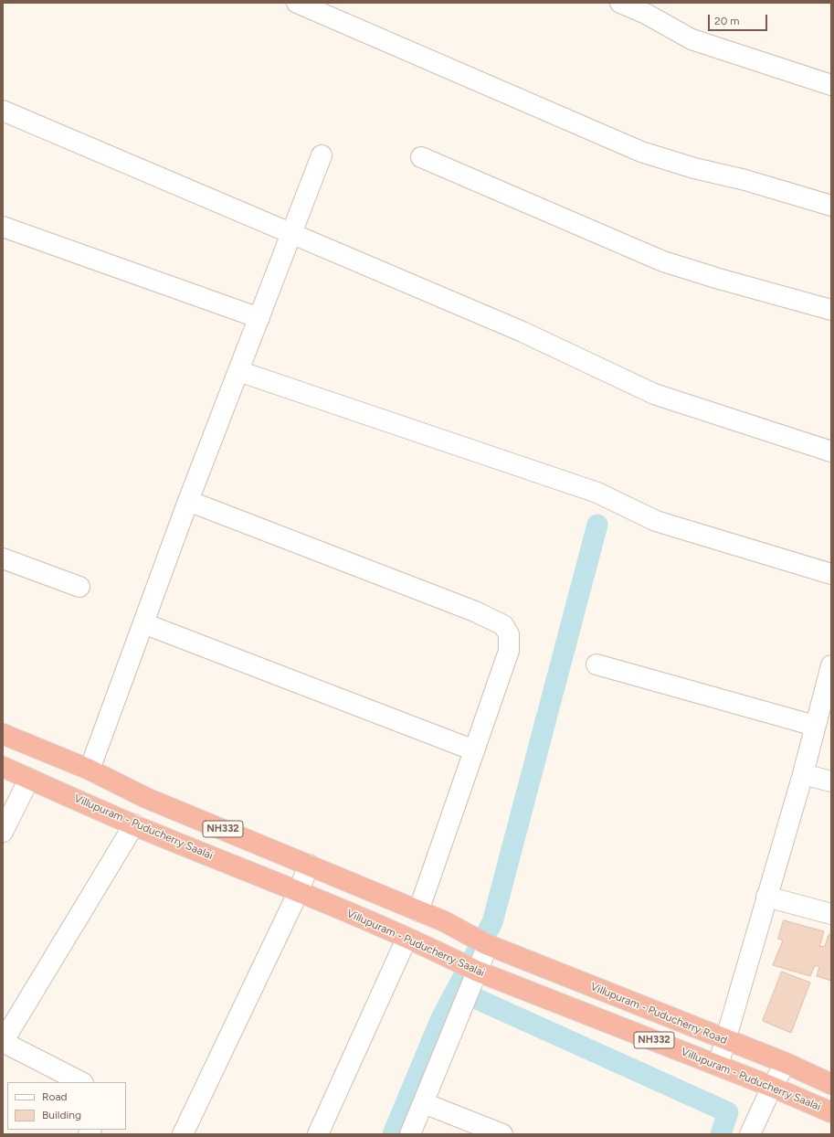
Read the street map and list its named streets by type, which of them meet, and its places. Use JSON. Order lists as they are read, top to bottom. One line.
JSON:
{"streets":{"highway":["Villupuram - Puducherry Saalai","NH332","Villupuram - Puducherry Road"]},"crossings":[["NH332","Villupuram - Puducherry Road"]],"legend":["Road","Building"],"scale_bar":"20 m"}
